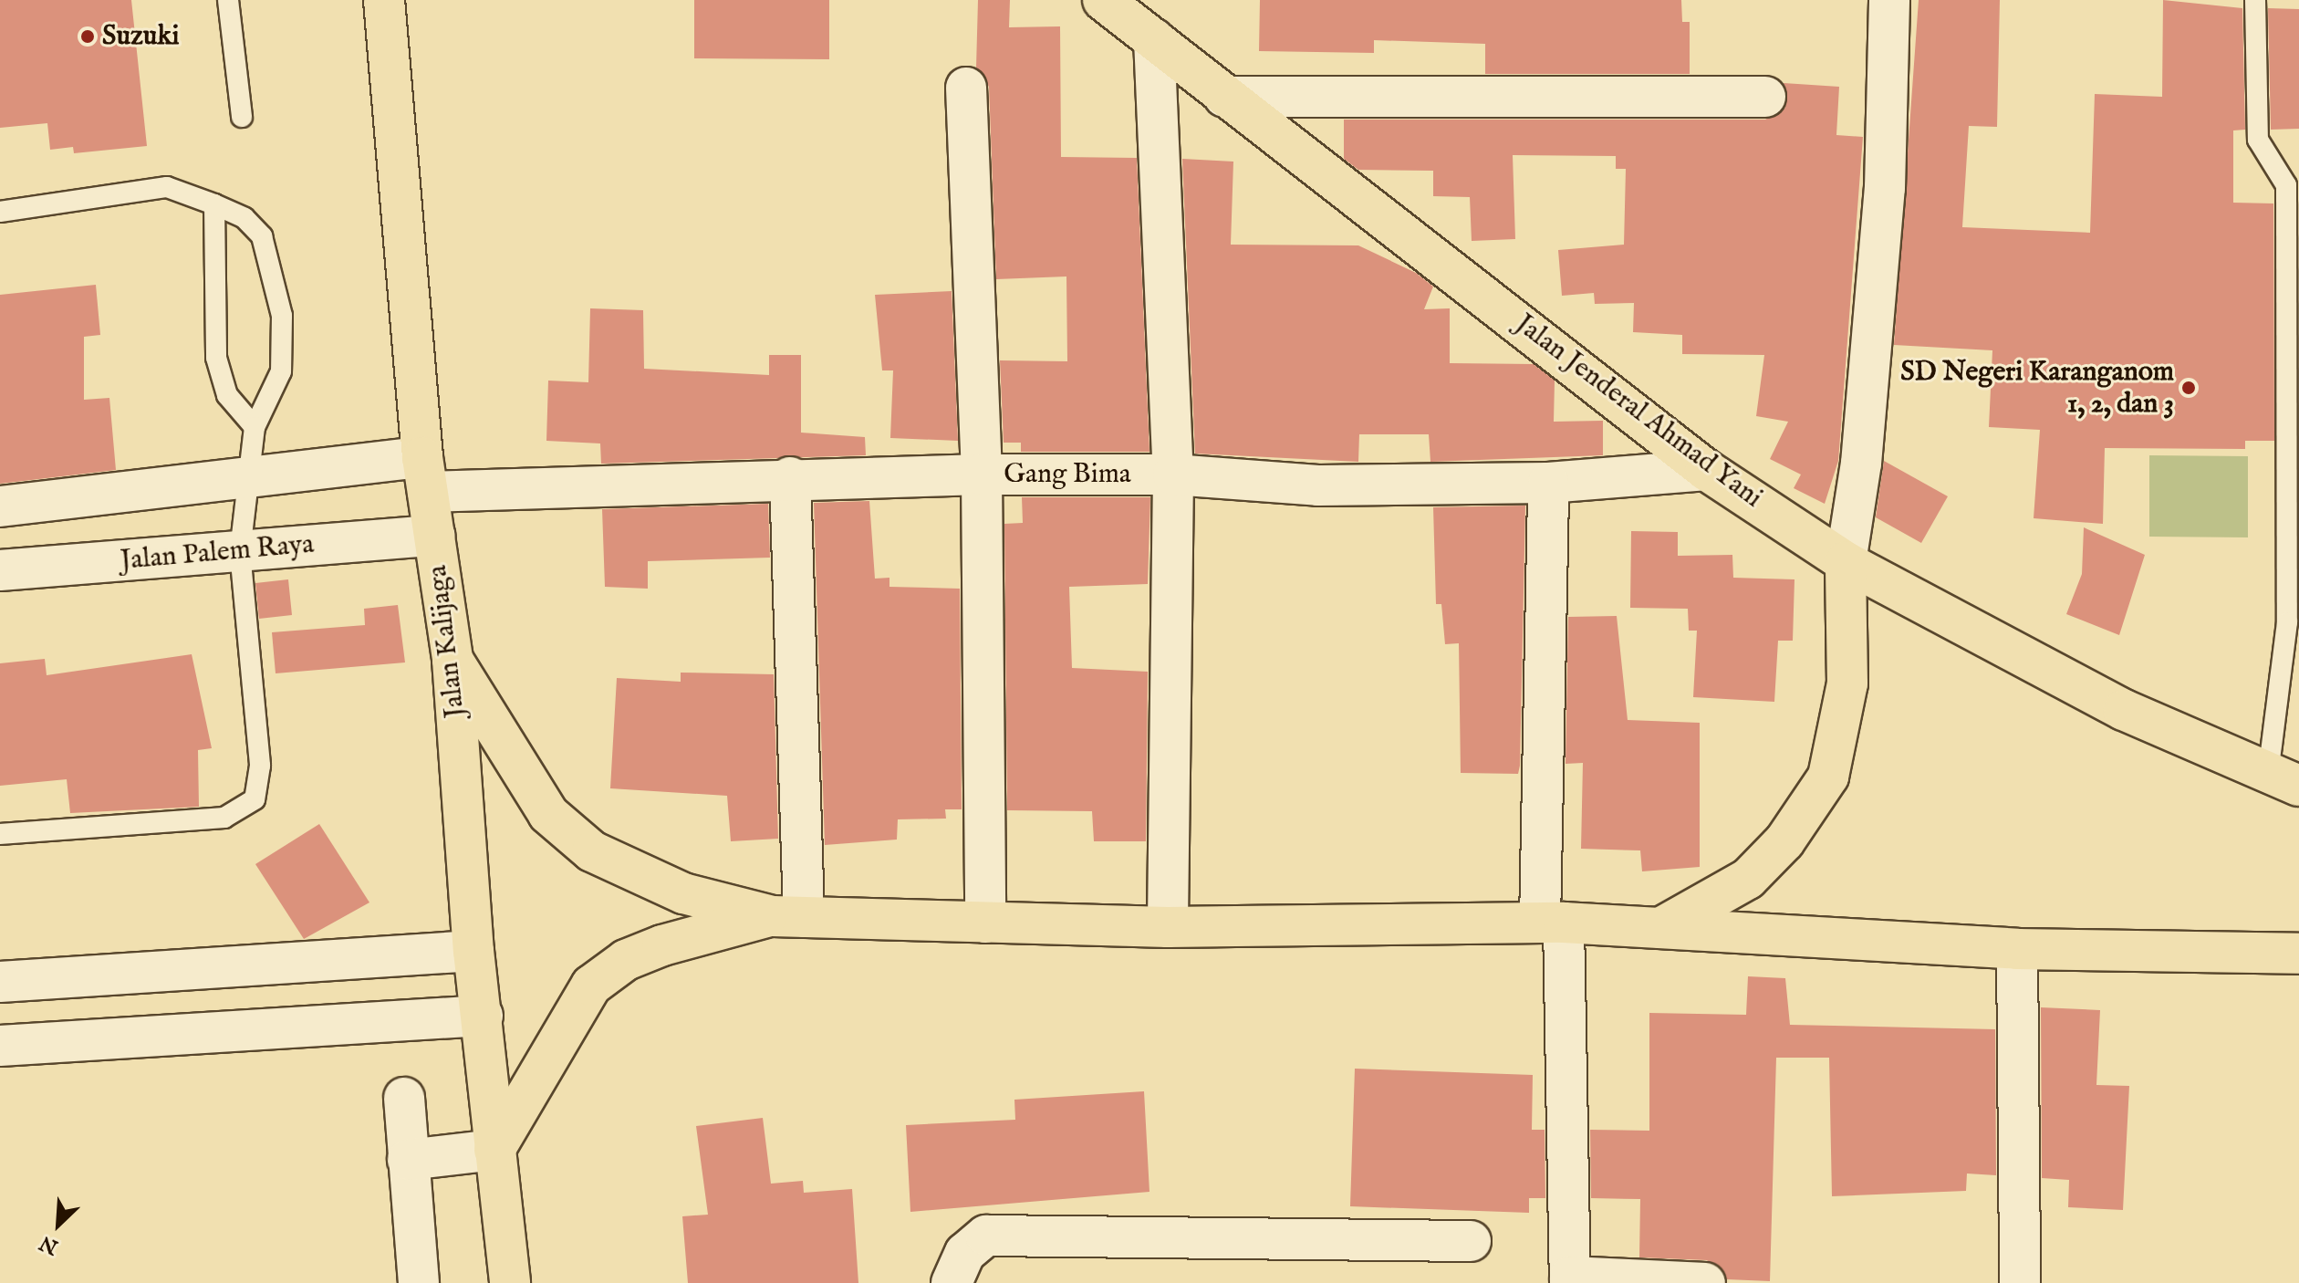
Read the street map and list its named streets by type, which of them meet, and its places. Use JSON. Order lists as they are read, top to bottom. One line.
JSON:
{"streets":{"highway":["Jalan Jenderal Ahmad Yani","Jalan Kalijaga"],"street":["Gang Bima","Jalan Palem Raya"]},"crossings":[["Jalan Jenderal Ahmad Yani","Gang Bima"],["Gang Bima","Jalan Kalijaga"],["Jalan Palem Raya","Jalan Kalijaga"]],"places":["Suzuki","SD Negeri Karanganom 1, 2, dan 3"],"north":"bottom left"}
